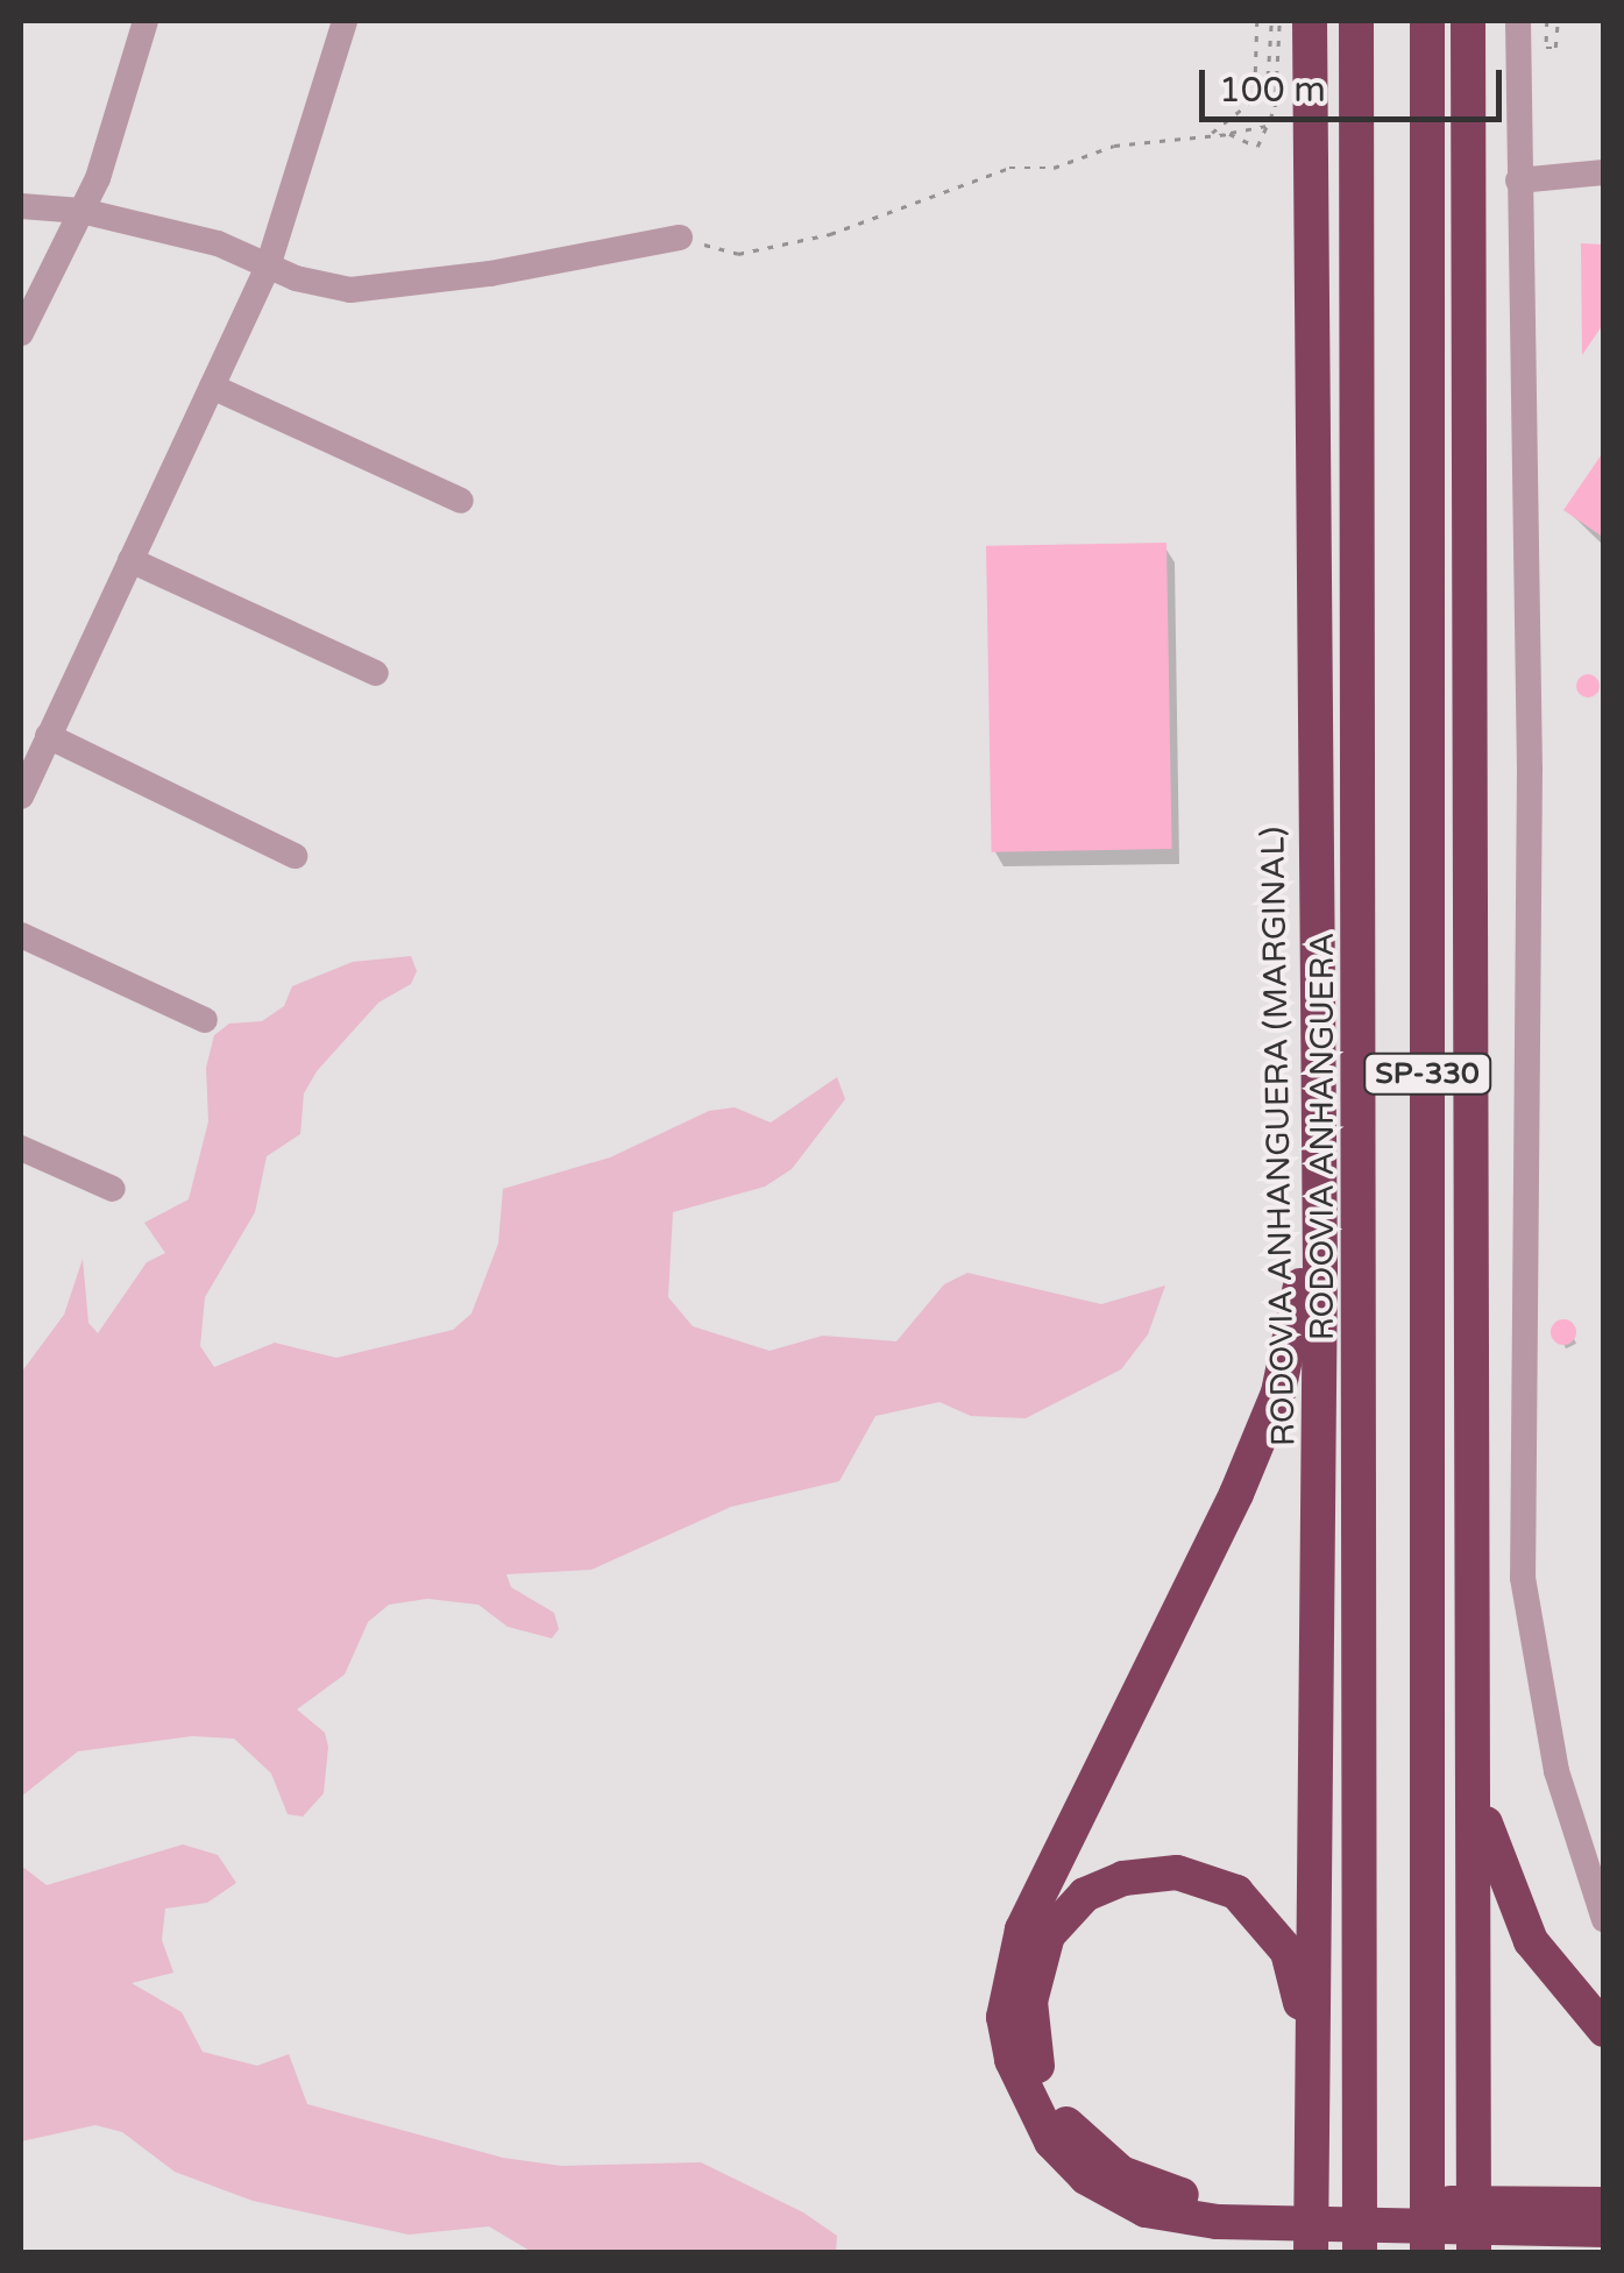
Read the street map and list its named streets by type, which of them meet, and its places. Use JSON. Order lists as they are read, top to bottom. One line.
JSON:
{"streets":{"highway":["SP-330","RODOVIA ANHANGUERA (MARGINAL)","RODOVIA ANHANGUERA"]},"scale_bar":"100 m"}
